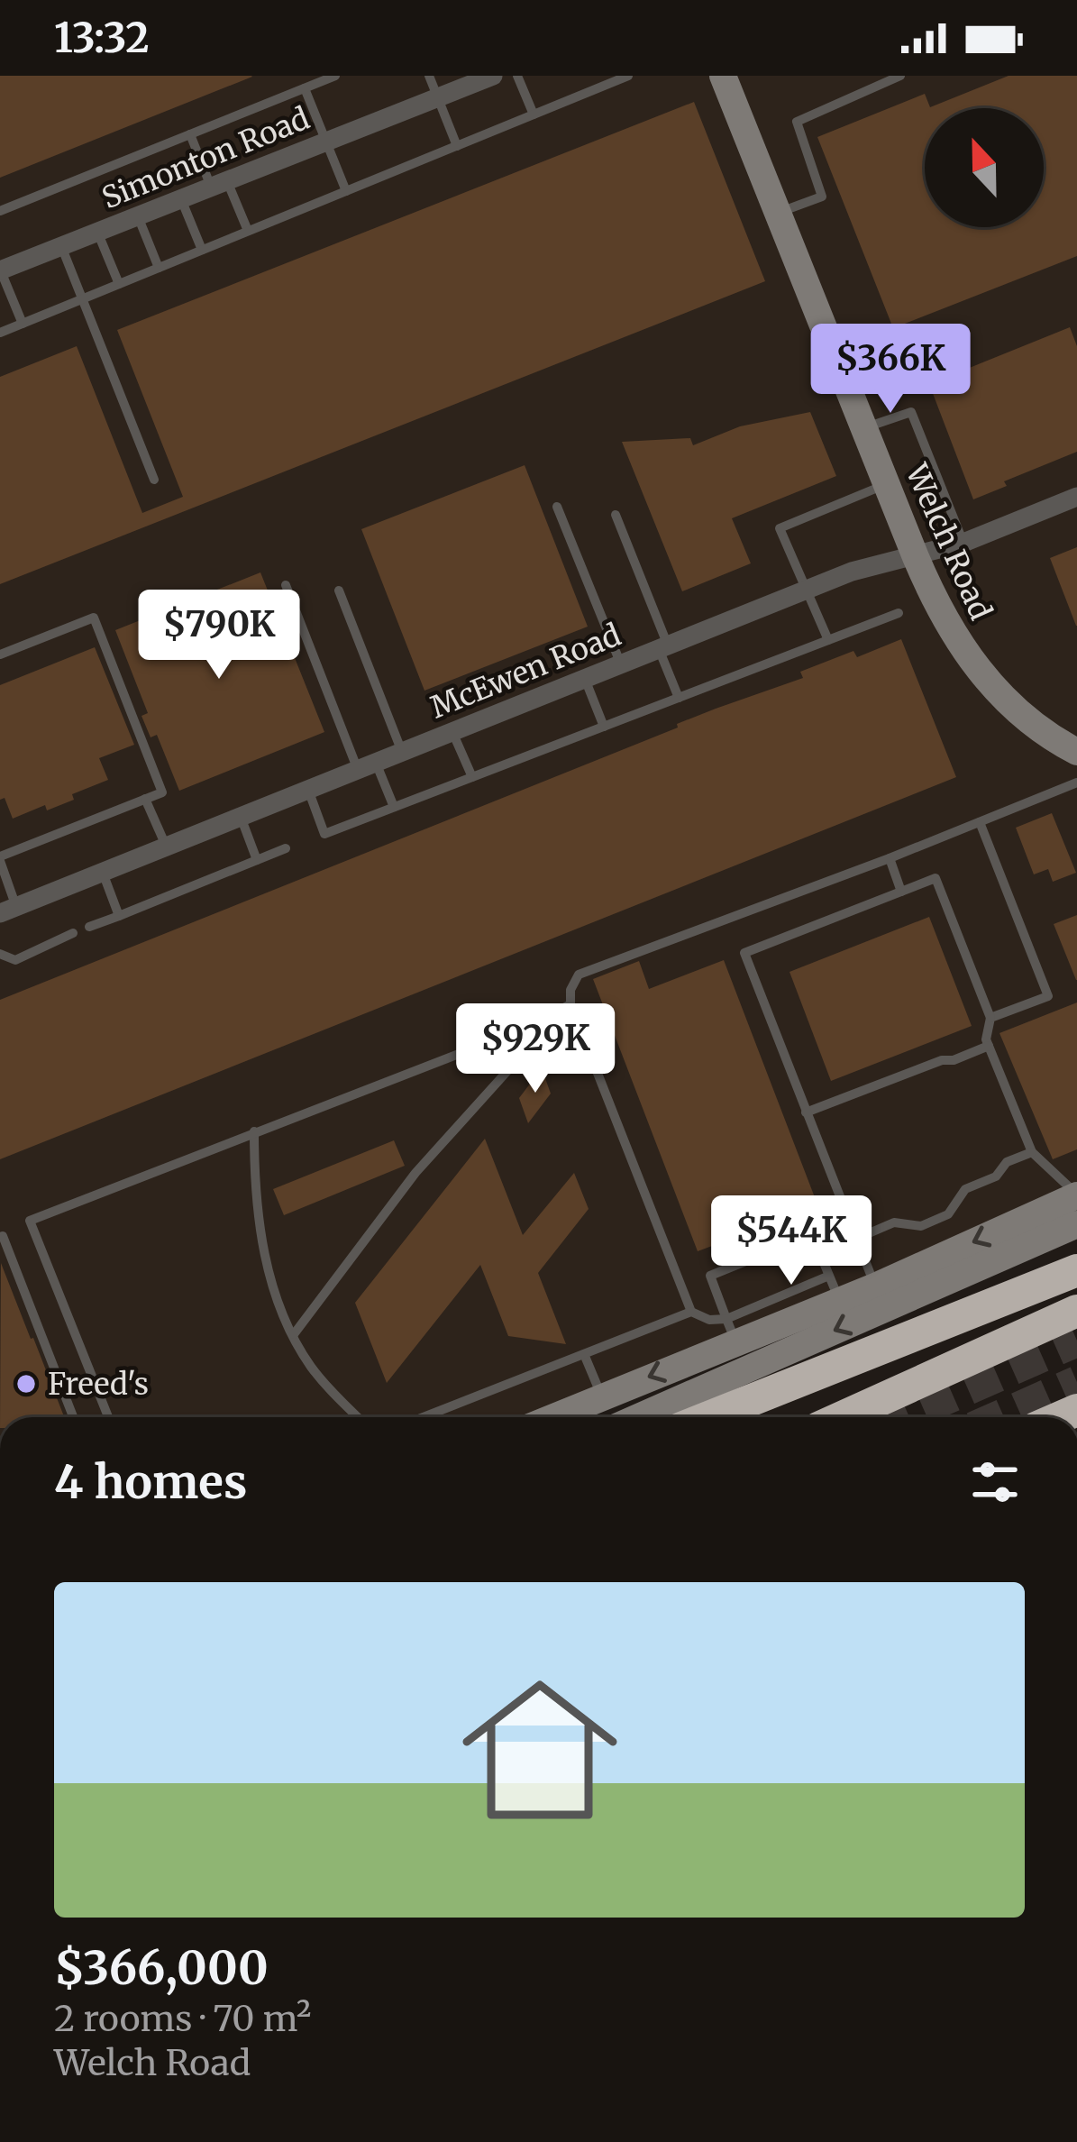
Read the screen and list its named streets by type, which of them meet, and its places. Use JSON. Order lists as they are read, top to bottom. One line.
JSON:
{"streets":{"main road":["Welch Road"],"street":["Simonton Road","McEwen Road"]},"crossings":[["Welch Road","McEwen Road"]],"places":["Freed's"],"north":"top","page":{"status":"13:32","price":["$366K","$790K","$929K","$544K"],"heading":"4 homes","list":[{"name":"$366,000","note":"2 rooms · 70 m² · Welch Road"}]}}
